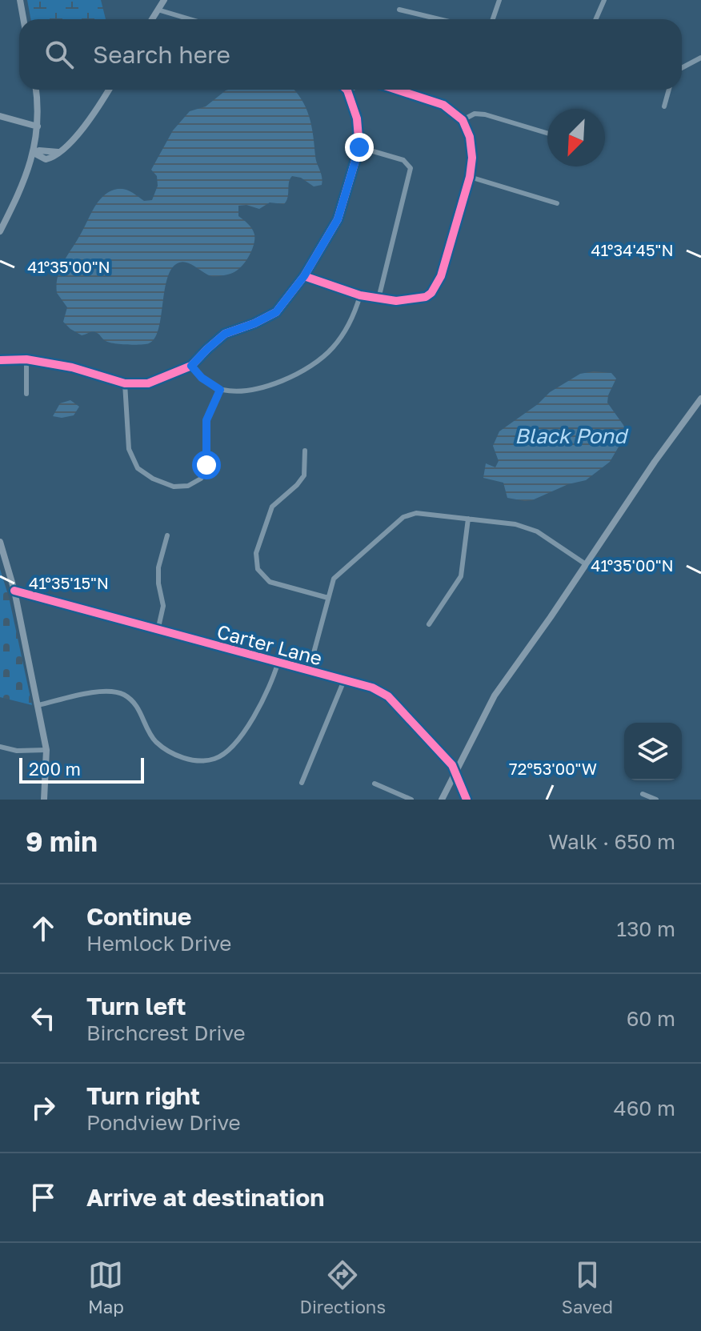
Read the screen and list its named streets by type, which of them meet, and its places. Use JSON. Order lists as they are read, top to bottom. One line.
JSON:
{"streets":{"street":["Carter Lane"]},"water":["Black Pond"],"scale_bar":"200 m","north":"bottom left","page":{"search":"Search here","scale":"200 m","heading":["9 min","Walk · 650 m"],"list":[["Continue","Hemlock Drive","130 m"],["Turn left","Birchcrest Drive","60 m"],["Turn right","Pondview Drive","460 m"],"Arrive at destination"],"nav":["Map","Directions","Saved"]},"coordinates":["41°34'45\"N","41°35'00\"N","41°35'15\"N","72°53'00\"W"]}
